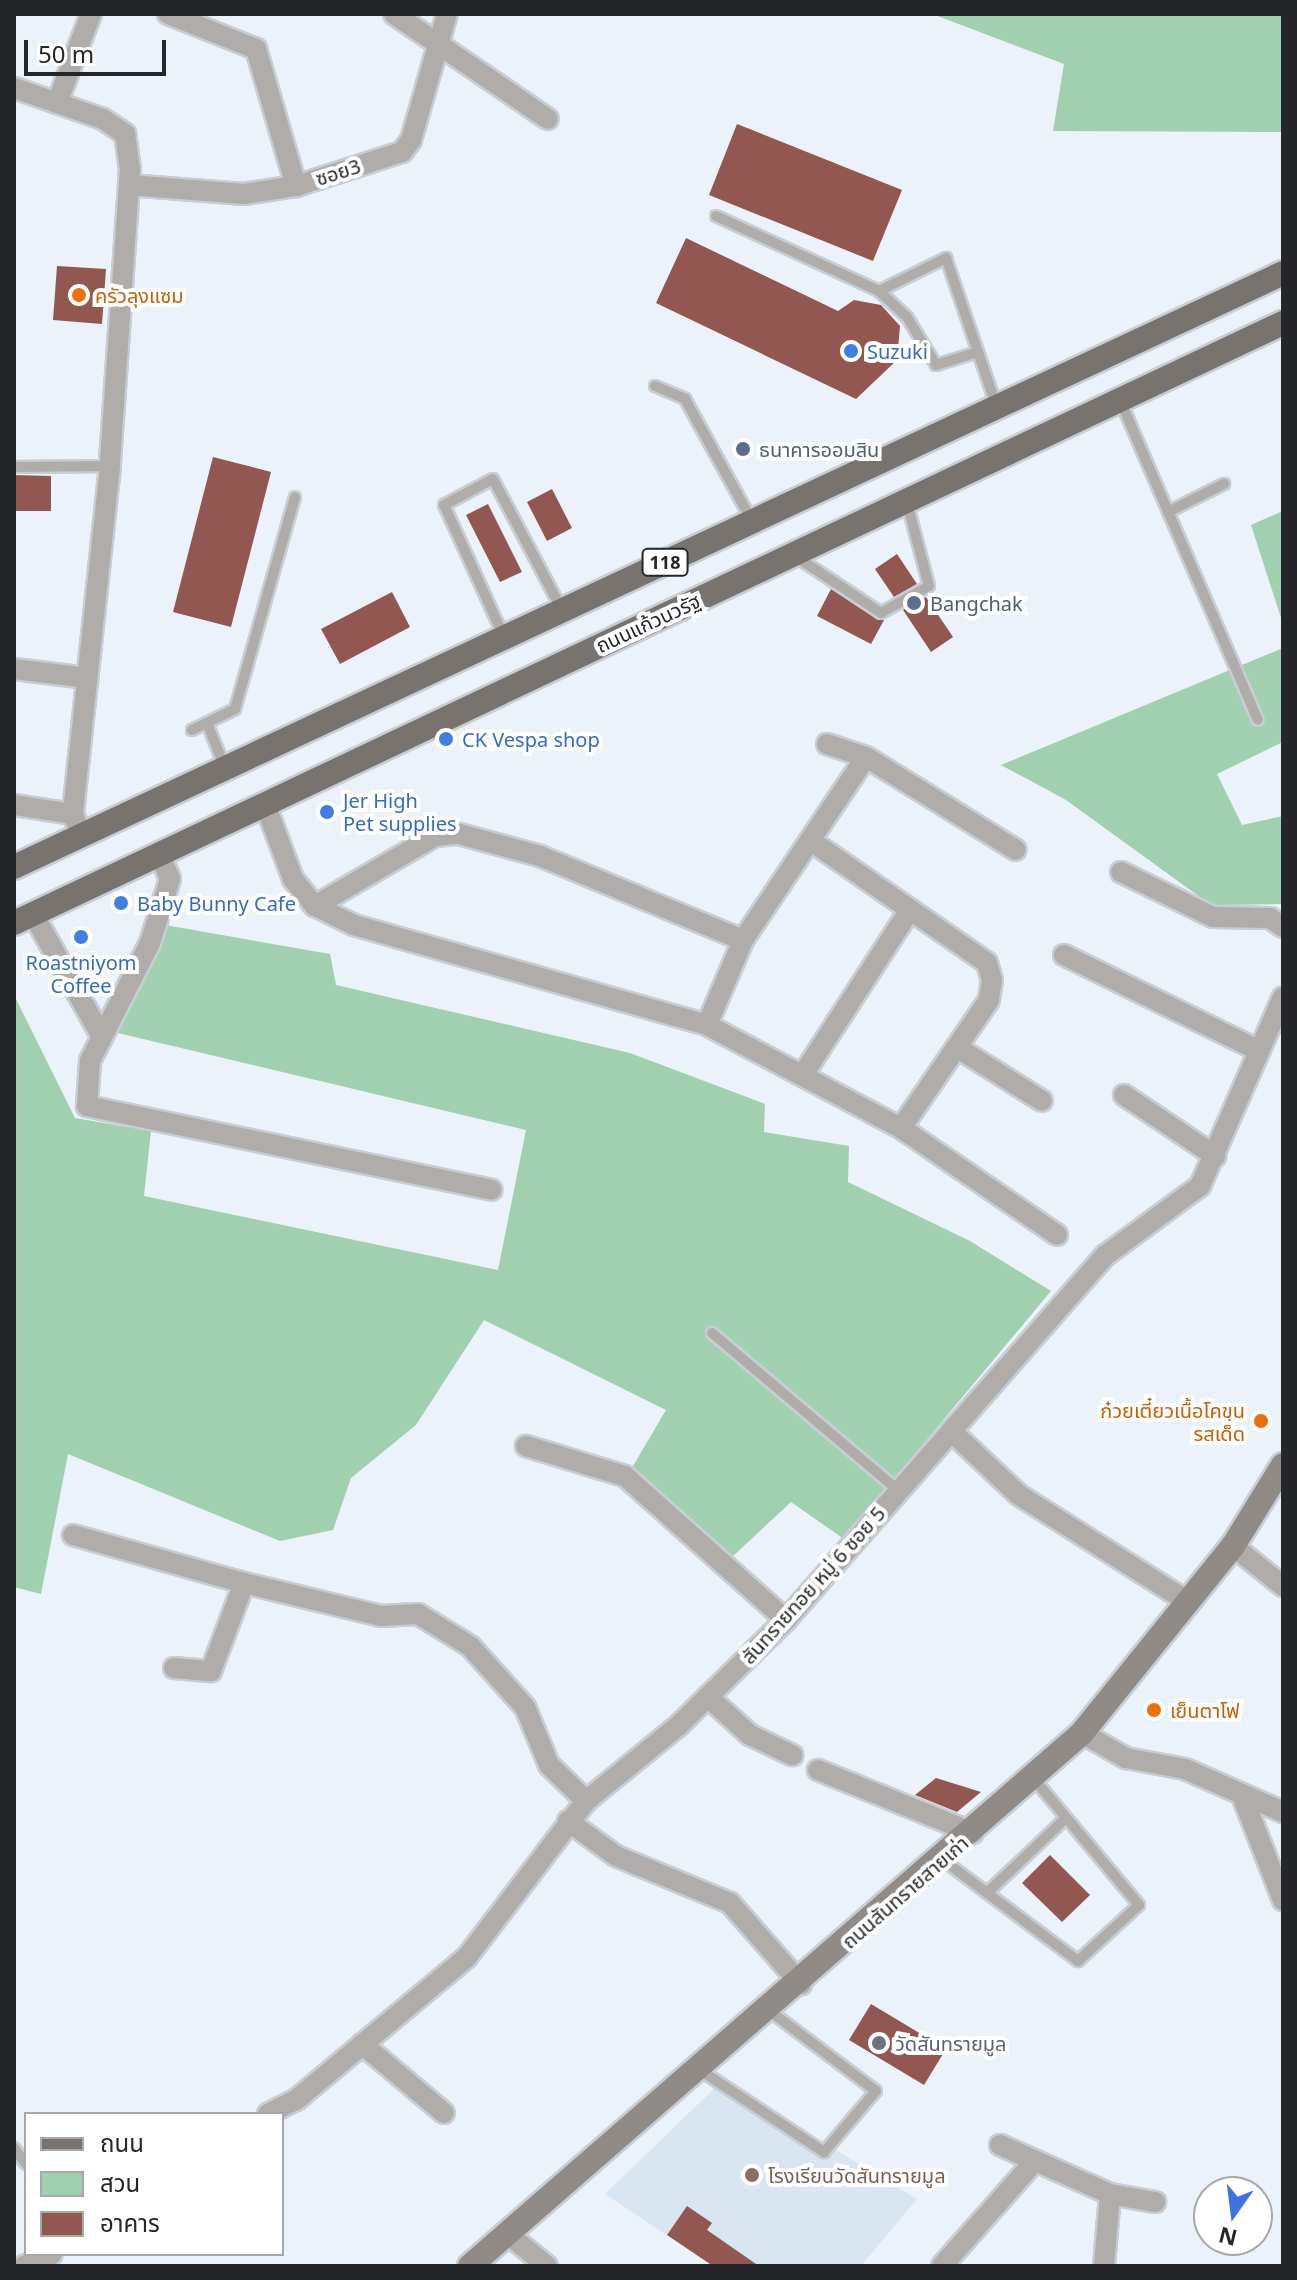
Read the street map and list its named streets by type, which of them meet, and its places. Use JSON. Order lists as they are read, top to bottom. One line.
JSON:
{"streets":{"main road":["118","ถนนแก้วนวรัฐ","ถนนสันทรายสายเก่า"],"street":["ซอย3","สันทรายทอย หมู่ 6 ซอย 5"]},"places":["ครัวลุงแซม","Suzuki","ธนาคารออมสิน","Bangchak","CK Vespa shop","Jer High Pet supplies","Baby Bunny Cafe","Roastniyom Coffee","ก๋วยเตี๋ยวเนื้อโคขุน รสเด็ด","เย็นตาโฟ","วัดสันทรายมูล","โรงเรียนวัดสันทรายมูล"],"legend":["ถนน","สวน","อาคาร"],"scale_bar":"50 m","north":"bottom"}
